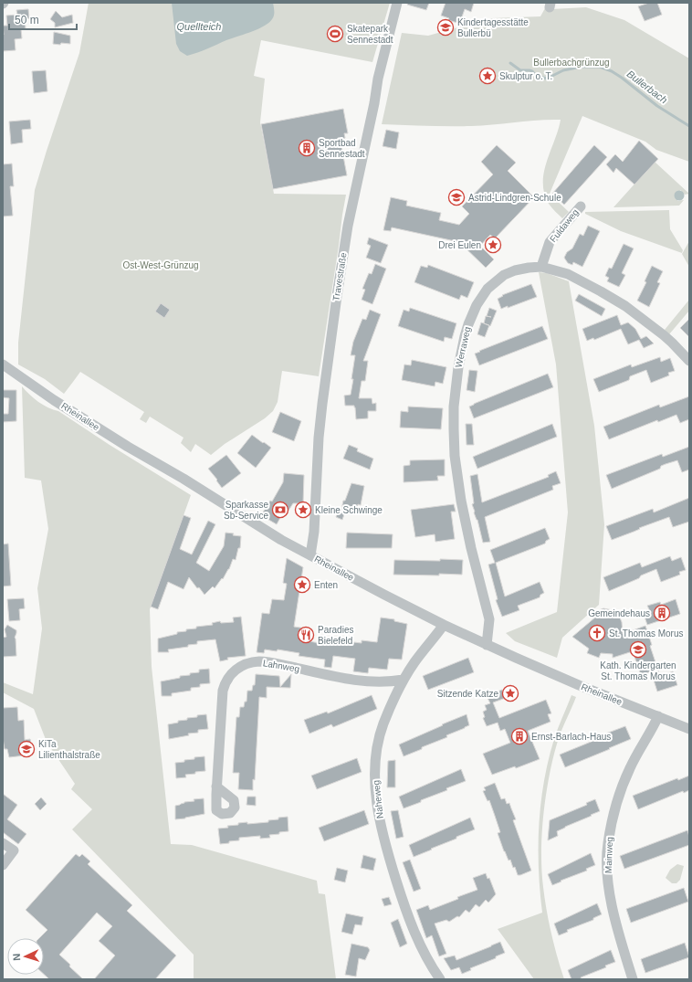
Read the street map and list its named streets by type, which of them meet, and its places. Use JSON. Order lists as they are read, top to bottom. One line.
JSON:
{"streets":{"street":["Fuldaweg","Travestraße","Werraweg","Rheinallee","Lahnweg","Naheweg","Mainweg"]},"crossings":[["Fuldaweg","Werraweg"],["Travestraße","Rheinallee"],["Werraweg","Rheinallee"],["Rheinallee","Naheweg"],["Rheinallee","Mainweg"],["Lahnweg","Naheweg"]],"water":["Quellteich","Bullerbach"],"parks":["Bullerbachgrünzug","Ost-West-Grünzug"],"places":{"school or university":["Kindertagesstätte Bullerbü","Astrid-Lindgren-Schule","Kath. Kindergarten St. Thomas Morus","KiTa Lilienthalstraße"],"sports":["Skatepark Sennestadt"],"place":["Skulptur o. T.","Drei Eulen","Kleine Schwinge","Enten","Sitzende Katze"],"building":["Sportbad Sennestadt","Gemeindehaus","Ernst-Barlach-Haus"],"bank":["Sparkasse Sb-Service"],"church":["St. Thomas Morus"],"restaurant":["Paradies Bielefeld"]},"scale_bar":"50 m","north":"left"}
